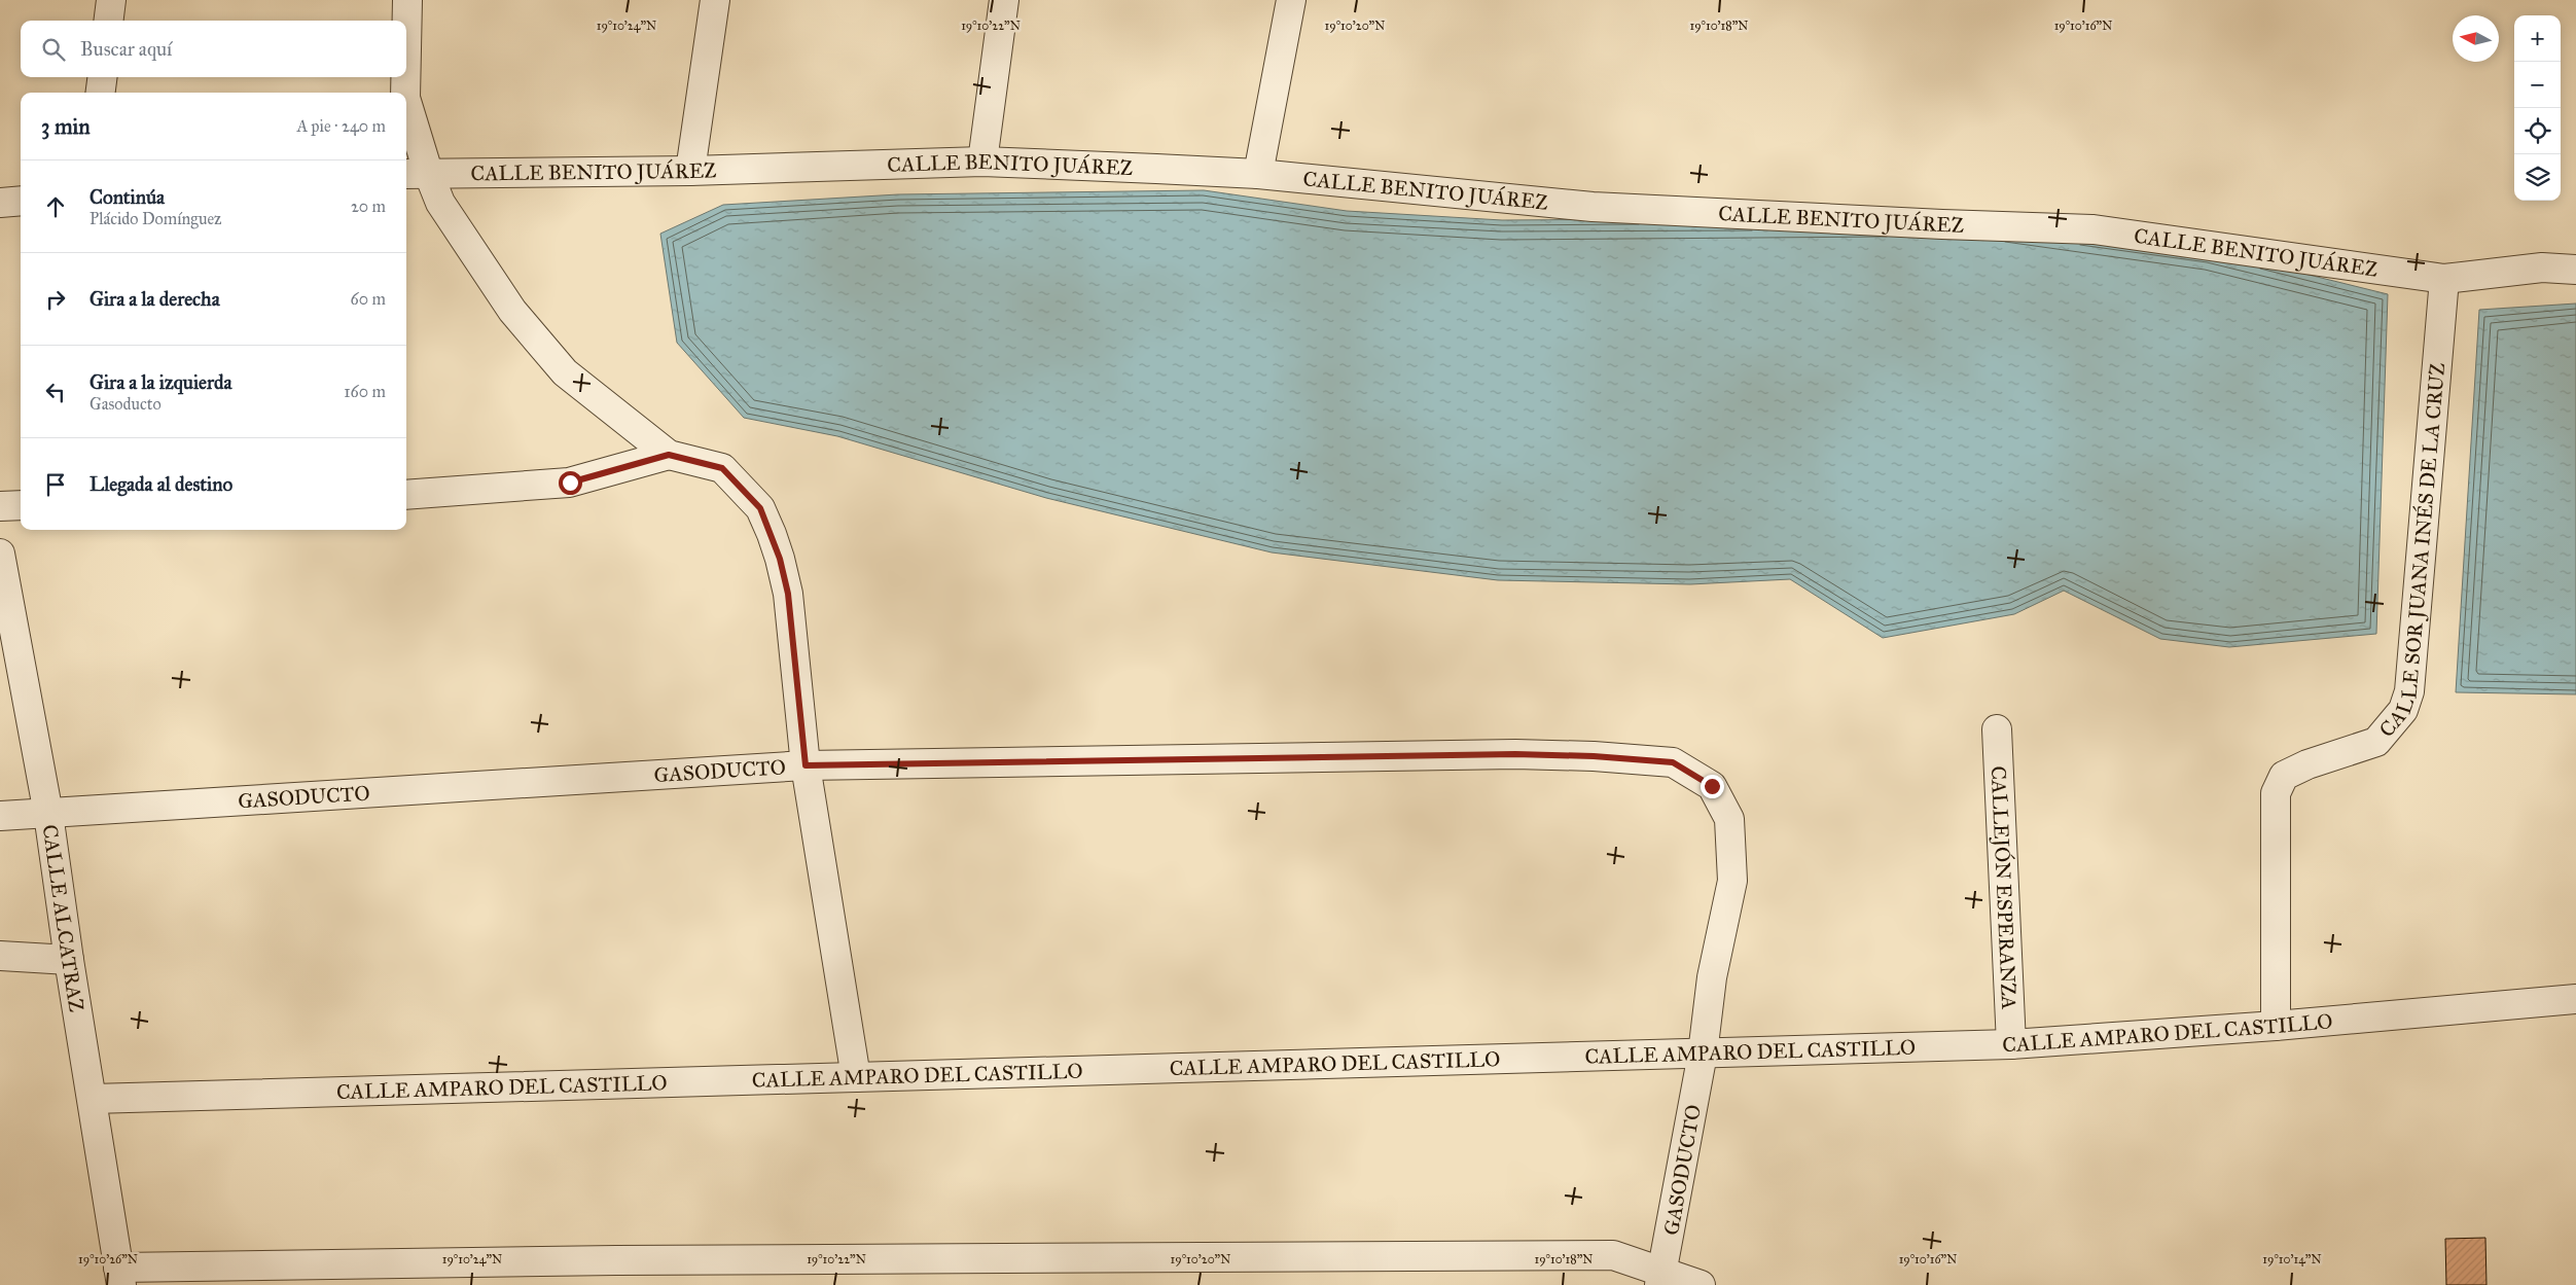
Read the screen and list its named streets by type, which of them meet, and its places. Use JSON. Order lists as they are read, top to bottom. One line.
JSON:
{"streets":{"street":["CALLE BENITO JUÁREZ","CALLE SOR JUANA INÉS DE LA CRUZ","GASODUCTO","CALLEJÓN ESPERANZA","CALLE ALCATRAZ","CALLE AMPARO DEL CASTILLO"]},"crossings":[["CALLE BENITO JUÁREZ","CALLE SOR JUANA INÉS DE LA CRUZ"],["CALLE SOR JUANA INÉS DE LA CRUZ","CALLE AMPARO DEL CASTILLO"],["GASODUCTO","CALLE ALCATRAZ"],["GASODUCTO","CALLE AMPARO DEL CASTILLO"],["CALLEJÓN ESPERANZA","CALLE AMPARO DEL CASTILLO"],["CALLE ALCATRAZ","CALLE AMPARO DEL CASTILLO"]],"north":"left","page":{"map_buttons":["+","−"],"search":"Buscar aquí","heading":["3 min","A pie · 240 m"],"list":[["Continúa","Plácido Domínguez","20 m"],["Gira a la derecha","60 m"],["Gira a la izquierda","Gasoducto","160 m"],"Llegada al destino"]},"coordinates":["19°10'24\"N","19°10'22\"N","19°10'20\"N","19°10'18\"N","19°10'16\"N","19°10'26\"N","19°10'14\"N"]}
